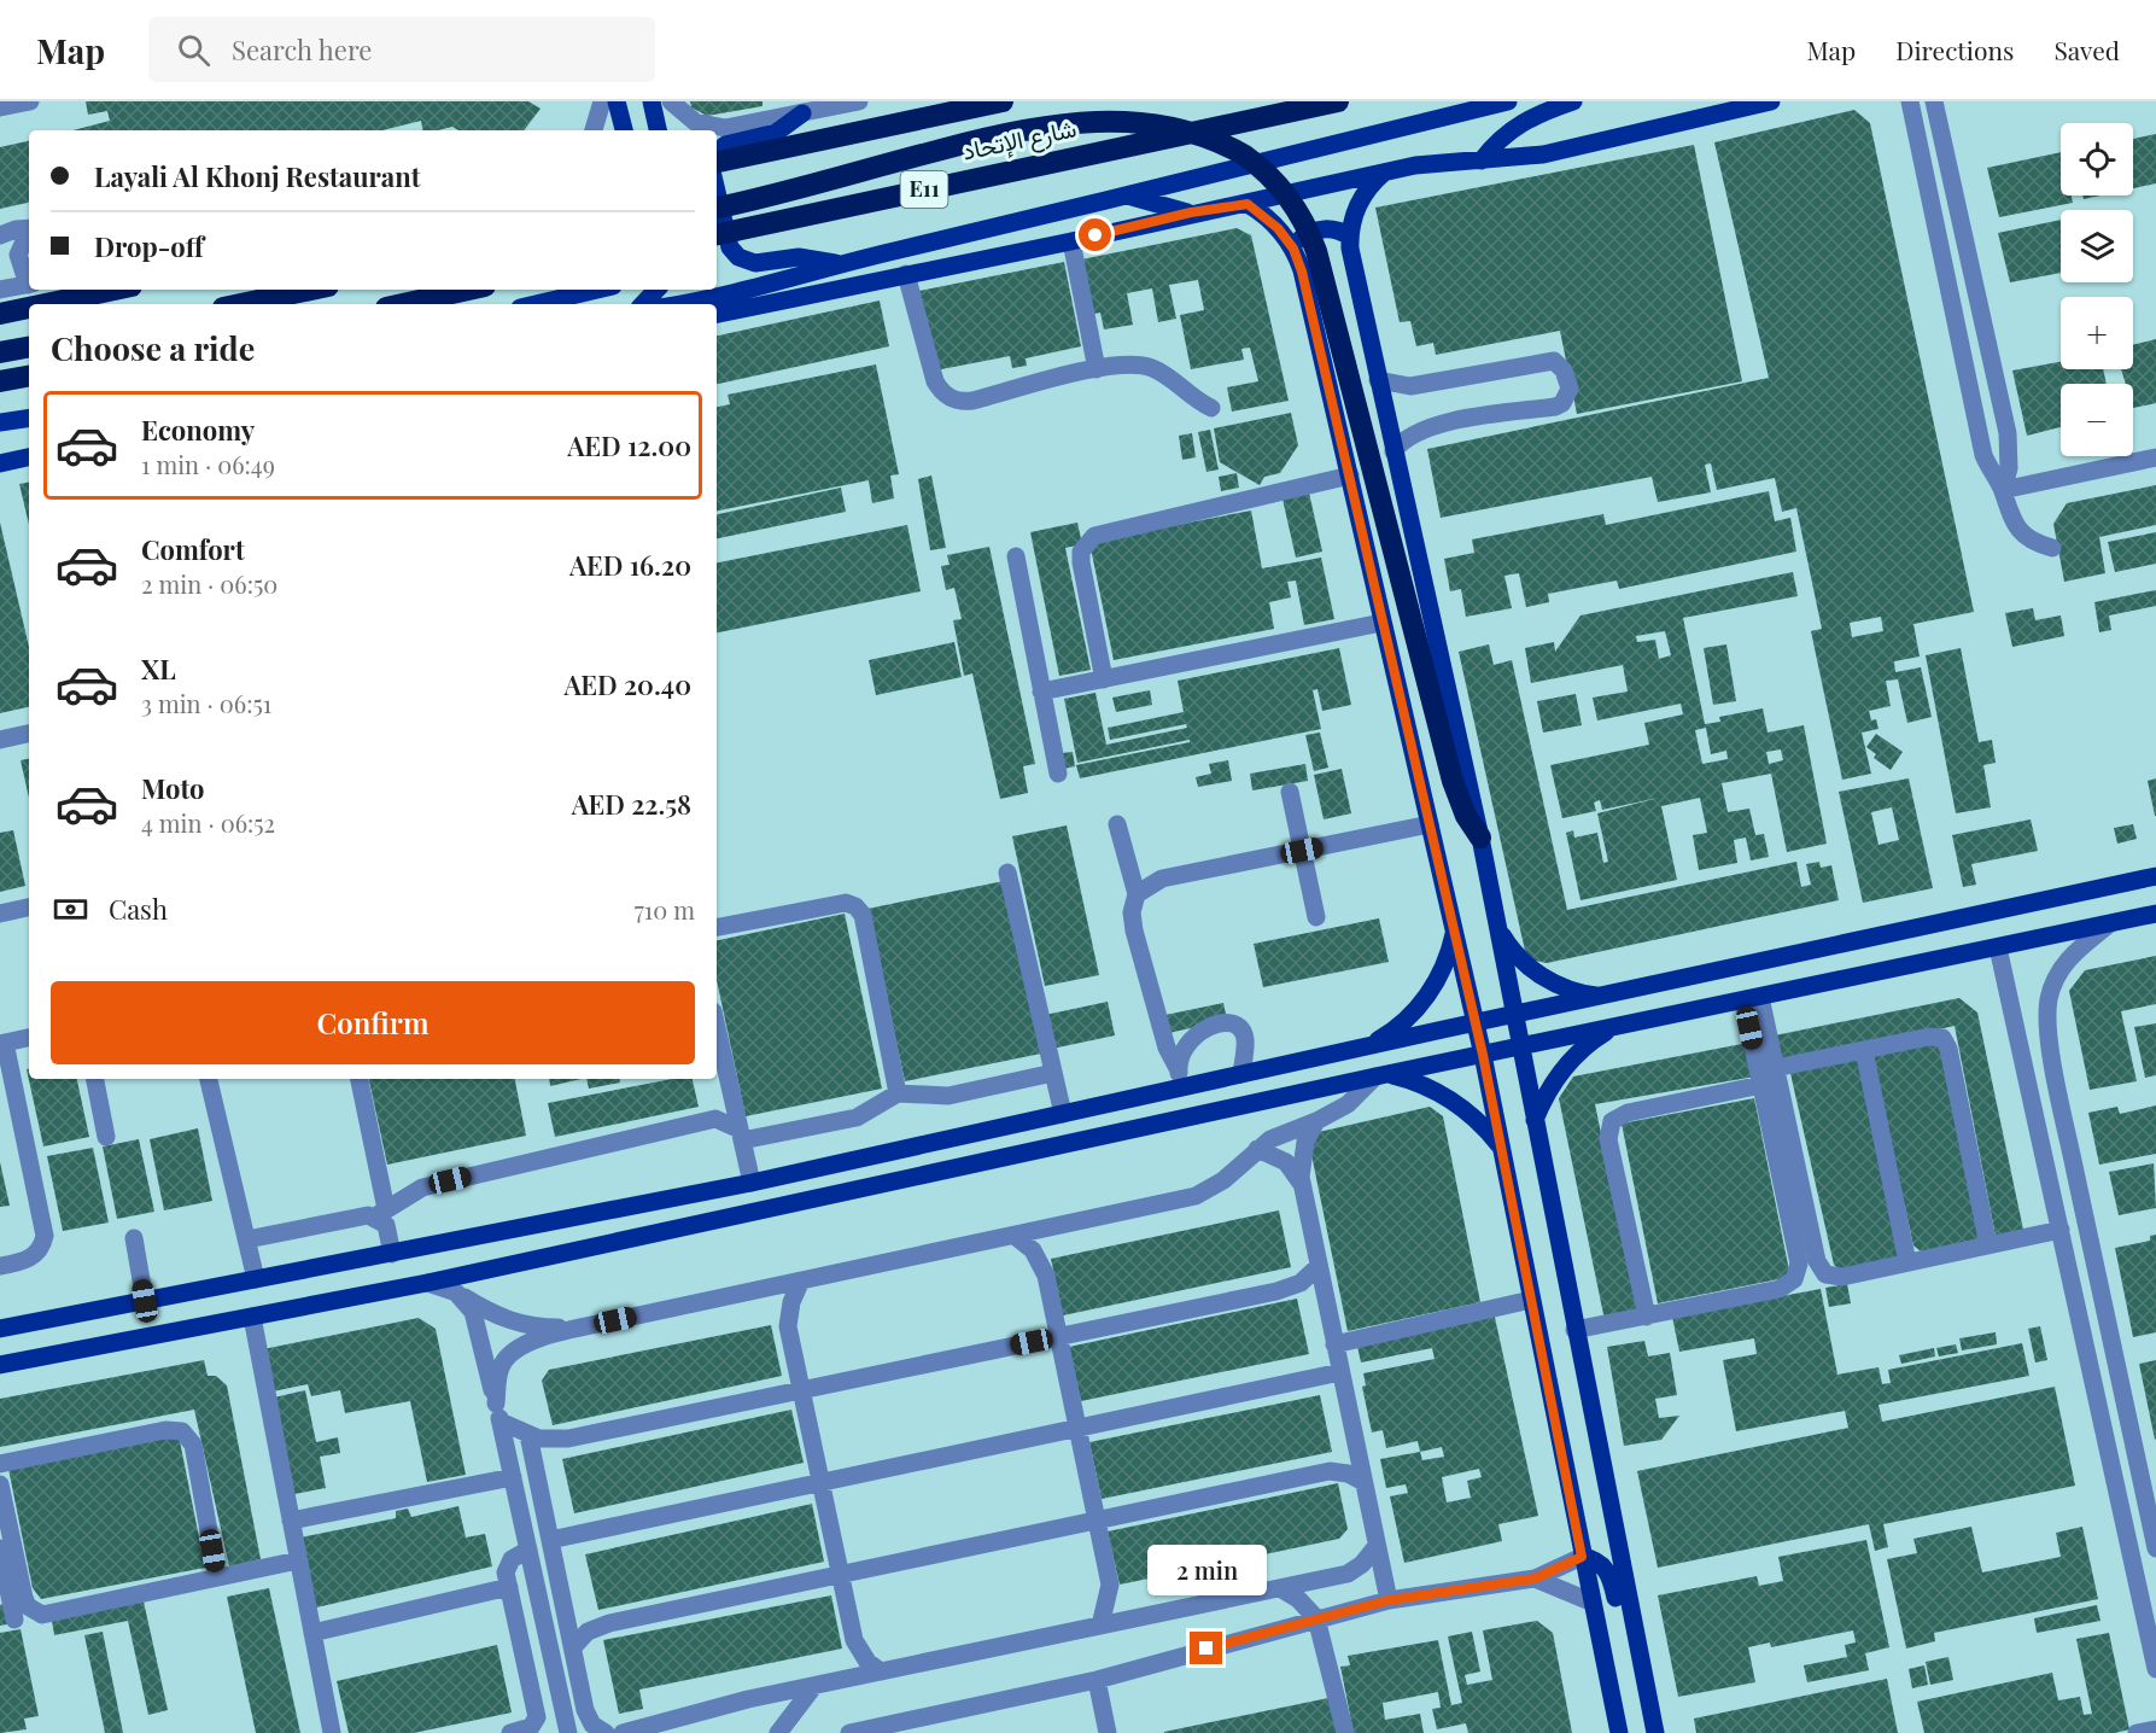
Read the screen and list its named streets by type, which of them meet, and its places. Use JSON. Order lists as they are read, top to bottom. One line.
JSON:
{"streets":{"highway":["شارع الإتحاد","E11"]},"page":{"header":"Map","search":"Search here","nav":["Map","Directions","Saved"],"map_buttons":["+","−"],"banner":["Layali Al Khonj Restaurant","Drop-off"],"heading":"Choose a ride","list":[{"name":"Economy","note":"1 min · 06:49","value":"AED 12.00"},{"name":"Comfort","note":"2 min · 06:50","value":"AED 16.20"},{"name":"XL","note":"3 min · 06:51","value":"AED 20.40"},{"name":"Moto","note":"4 min · 06:52","value":"AED 22.58"}],"pay":["Cash","710 m"],"buttons":"Confirm","bubble":"2 min"}}
